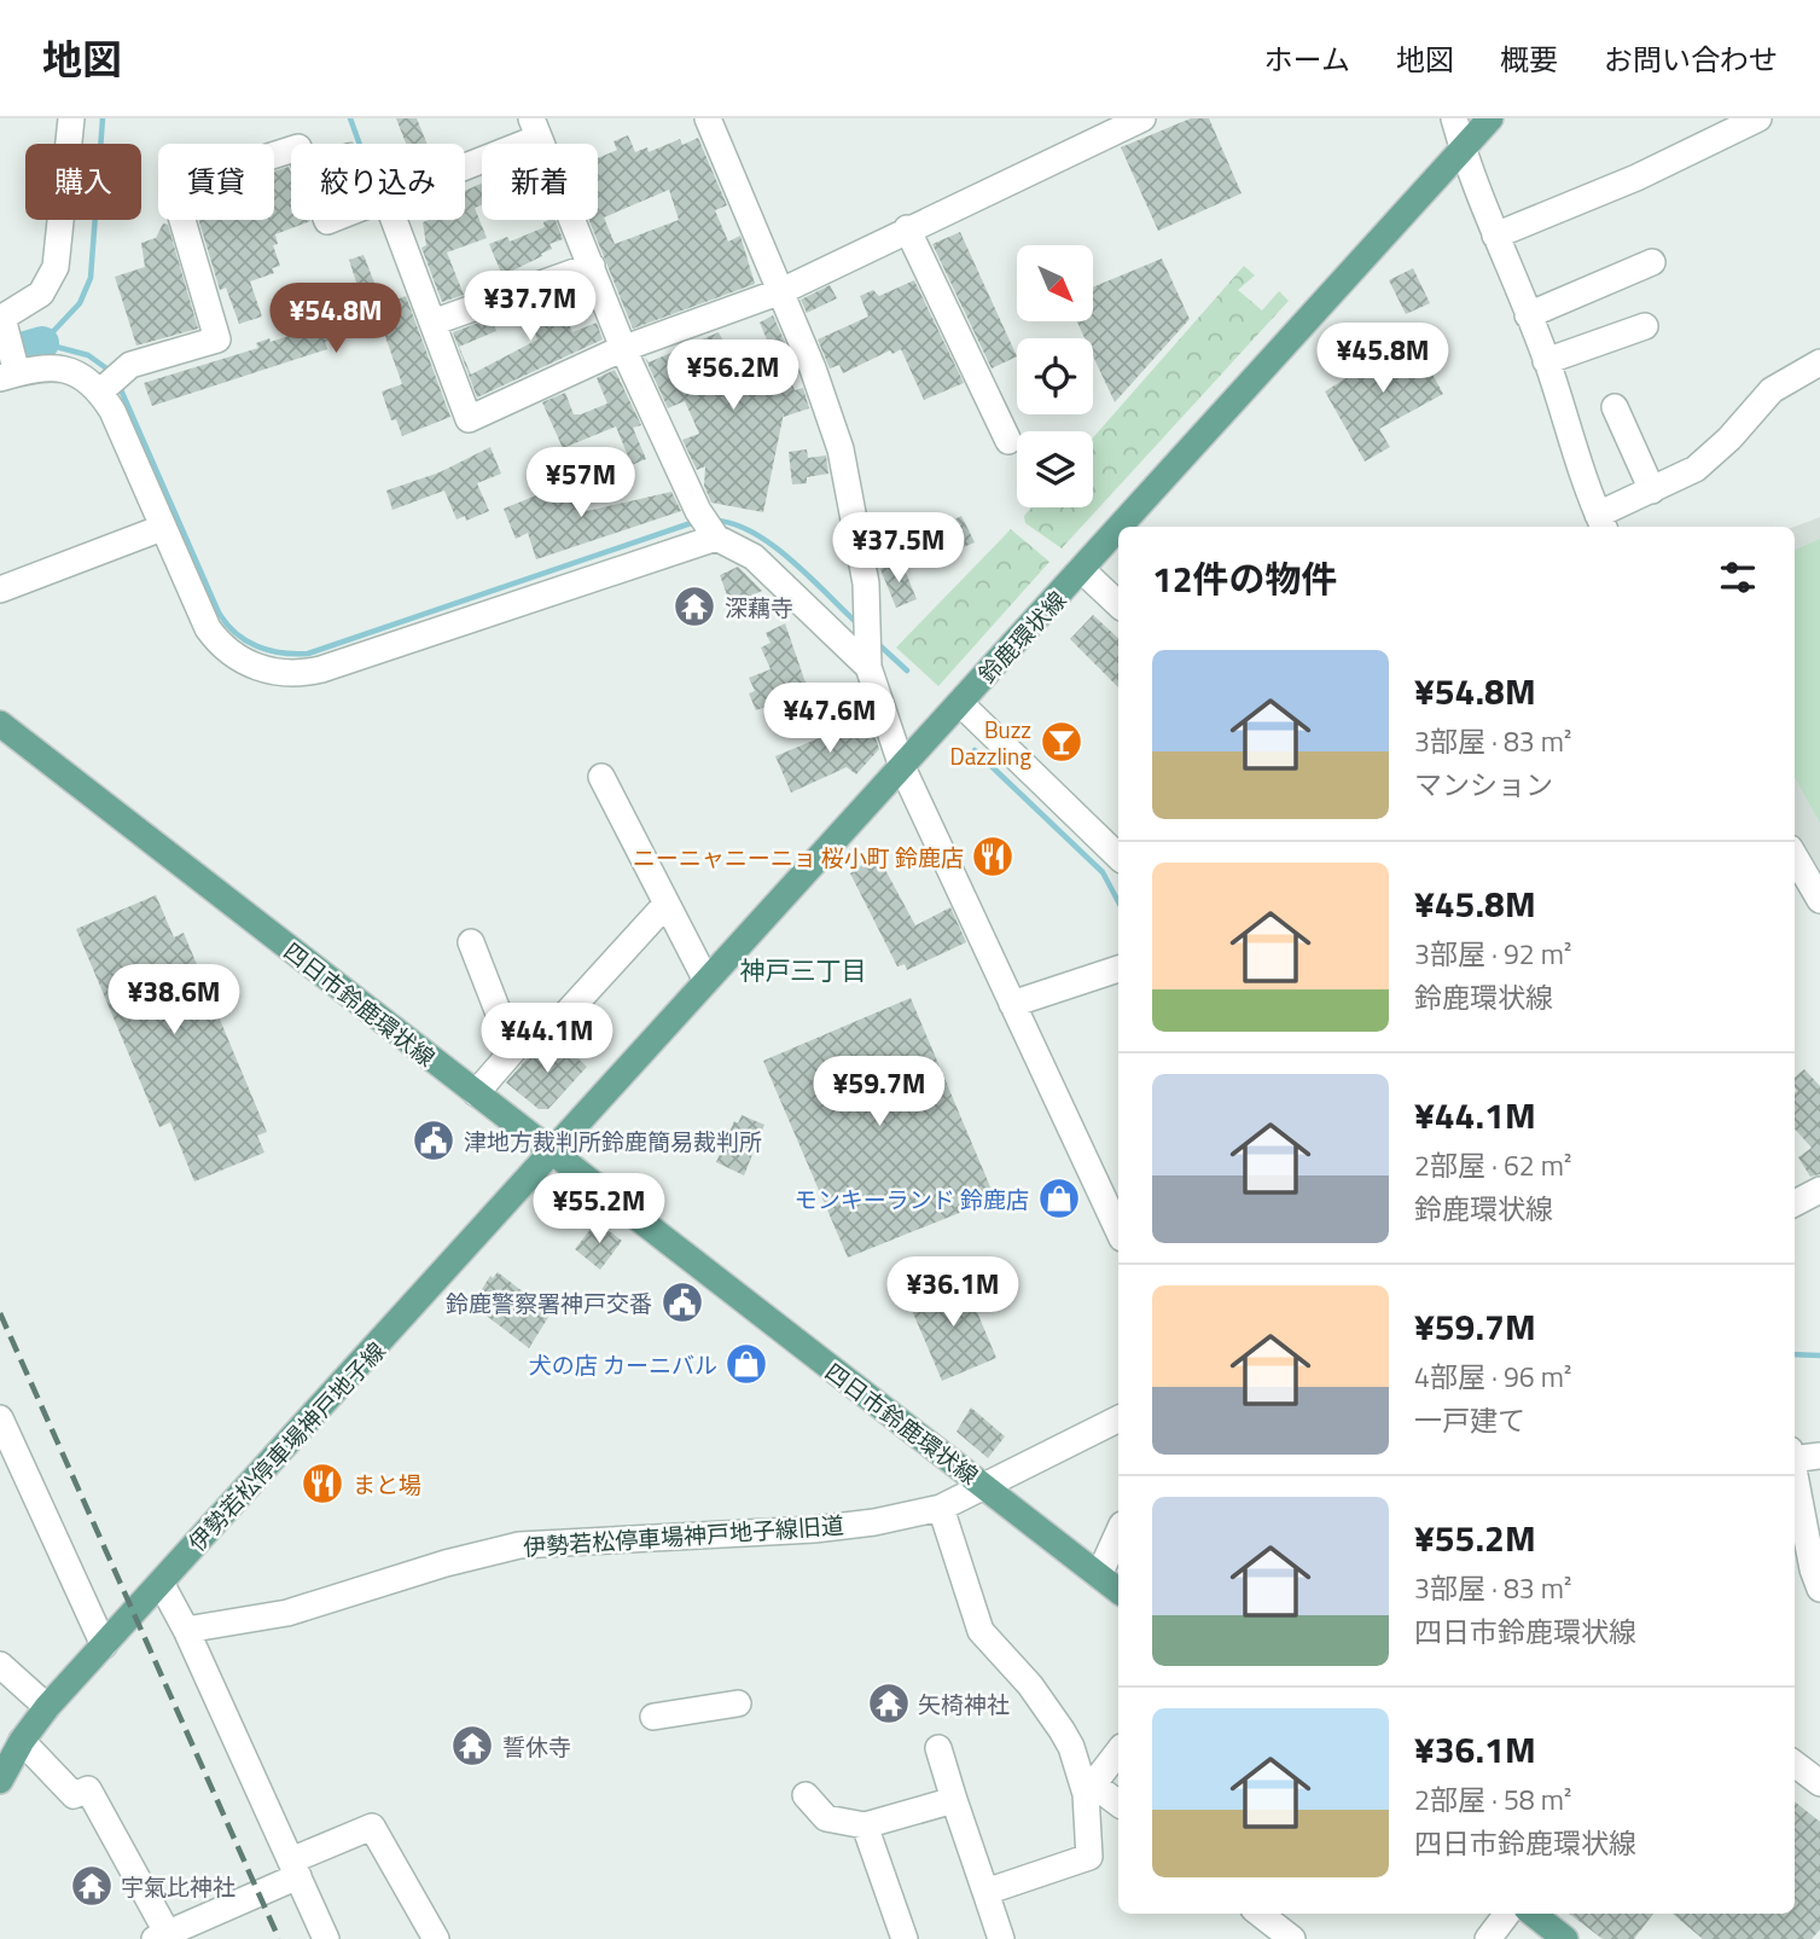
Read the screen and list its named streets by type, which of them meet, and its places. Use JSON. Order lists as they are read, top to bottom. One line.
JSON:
{"streets":{"main road":["鈴鹿環状線","四日市鈴鹿環状線","伊勢若松停車場神戸地子線"],"street":["伊勢若松停車場神戸地子線旧道"]},"crossings":[["鈴鹿環状線","四日市鈴鹿環状線"],["鈴鹿環状線","伊勢若松停車場神戸地子線"],["四日市鈴鹿環状線","伊勢若松停車場神戸地子線"],["四日市鈴鹿環状線","伊勢若松停車場神戸地子線旧道"]],"districts":["神戸三丁目"],"places":{"temple":["深藕寺","矢椅神社","誓休寺","宇氣比神社"],"bar":["Buzz Dazzling"],"restaurant":["ニーニャニーニョ 桜小町 鈴鹿店","まと場"],"public building":["津地方裁判所鈴鹿簡易裁判所","鈴鹿警察署神戸交番"],"shop":["モンキーランド 鈴鹿店","犬の店 カーニバル"]},"north":"bottom right","page":{"header":"地図","nav":["ホーム","地図","概要","お問い合わせ"],"chip":["購入","賃貸","絞り込み","新着"],"price":["¥37.7M","¥54.8M","¥45.8M","¥56.2M","¥57M","¥37.5M","¥47.6M","¥38.6M","¥44.1M","¥59.7M","¥55.2M","¥36.1M"],"heading":"12件の物件","list":[{"name":"¥54.8M","note":"3部屋 · 83 m² · マンション"},{"name":"¥45.8M","note":"3部屋 · 92 m² · 鈴鹿環状線"},{"name":"¥44.1M","note":"2部屋 · 62 m² · 鈴鹿環状線"},{"name":"¥59.7M","note":"4部屋 · 96 m² · 一戸建て"},{"name":"¥55.2M","note":"3部屋 · 83 m² · 四日市鈴鹿環状線"},{"name":"¥36.1M","note":"2部屋 · 58 m² · 四日市鈴鹿環状線"}]}}
